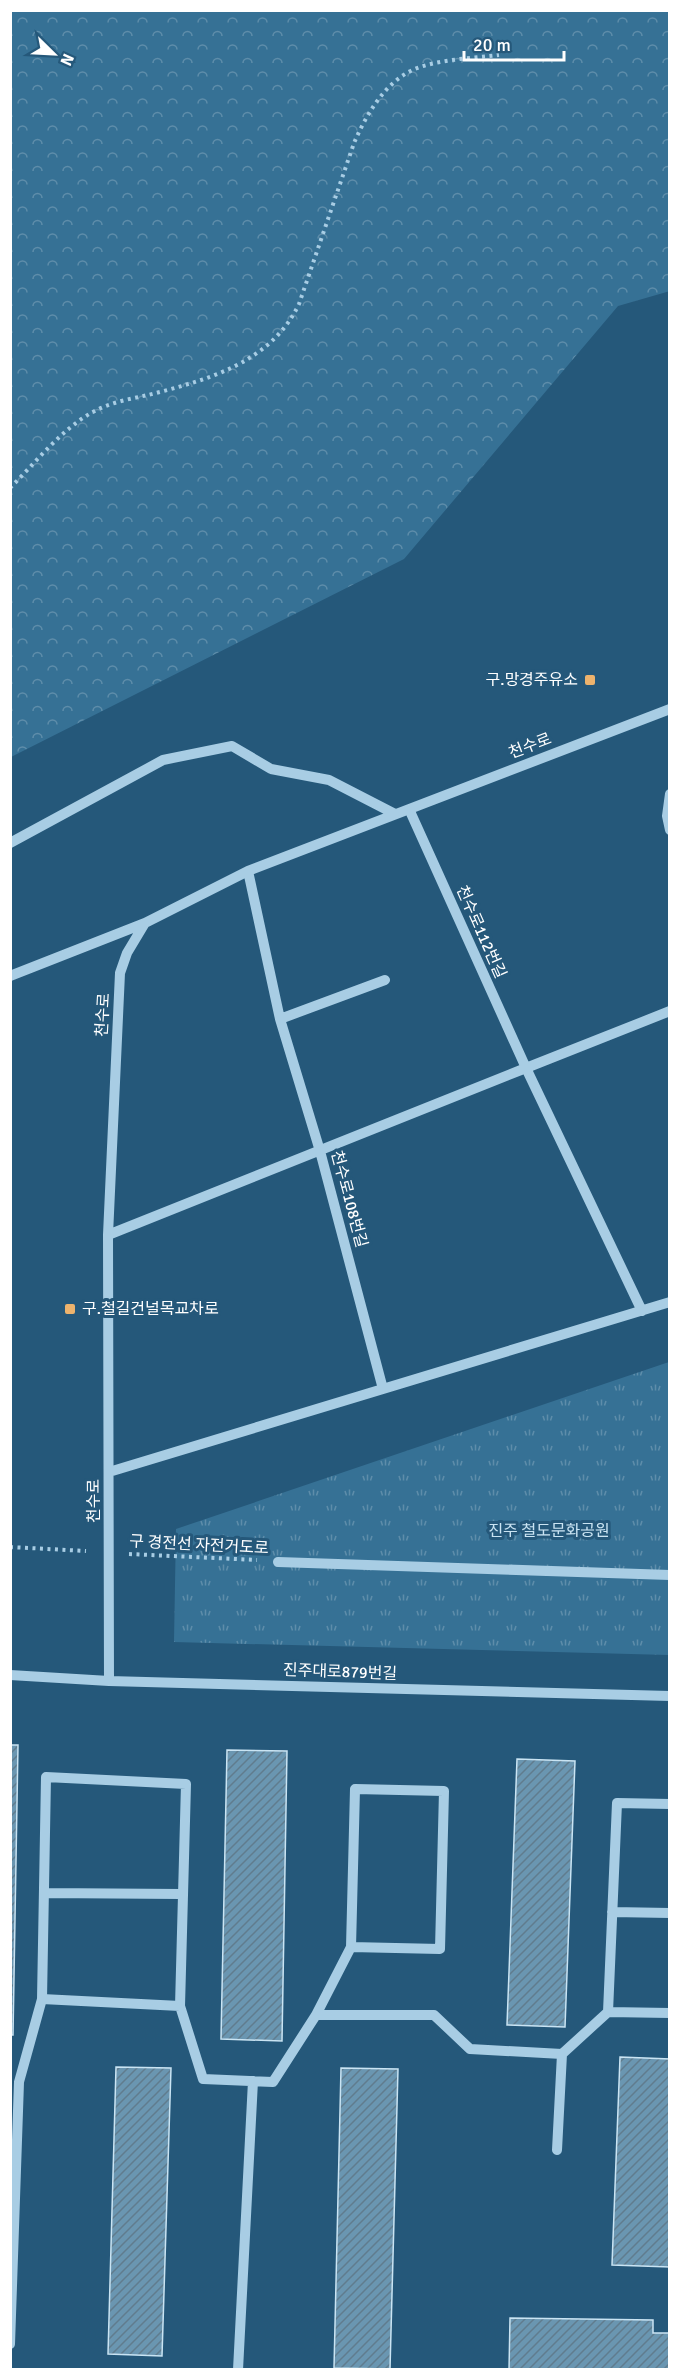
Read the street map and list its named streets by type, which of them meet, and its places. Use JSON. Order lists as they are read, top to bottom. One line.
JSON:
{"streets":{"street":["천수로","천수로112번길","천수로108번길","진주대로879번길"],"path":["구 경전선 자전거도로"]},"crossings":[["천수로","천수로112번길"],["천수로","천수로108번길"],["천수로","구 경전선 자전거도로"],["천수로","진주대로879번길"]],"parks":["진주 철도문화공원"],"places":{"transit":["구.망경주유소","구.철길건널목교차로"]},"scale_bar":"20 m","north":"bottom right"}
